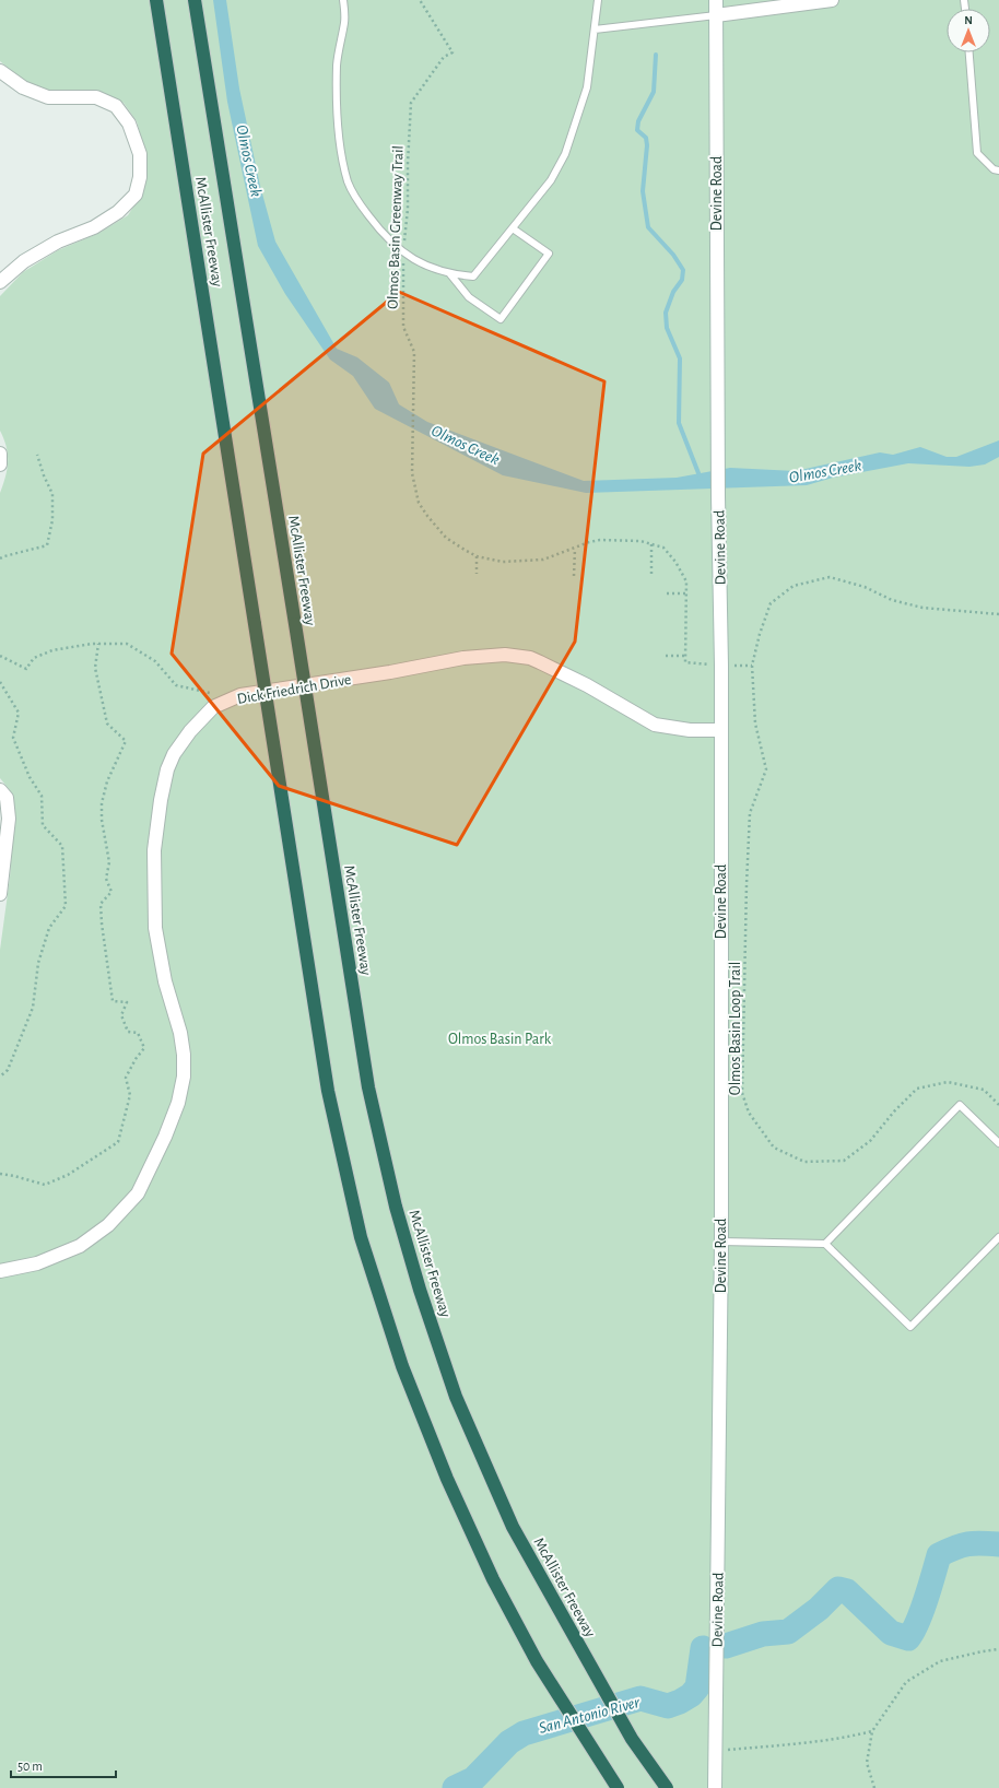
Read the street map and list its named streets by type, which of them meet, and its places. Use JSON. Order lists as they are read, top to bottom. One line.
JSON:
{"streets":{"highway":["McAllister Freeway"],"street":["Devine Road","Dick Friedrich Drive"],"path":["Olmos Basin Greenway Trail","Olmos Basin Loop Trail"]},"crossings":[["Devine Road","Dick Friedrich Drive"]],"water":["Olmos Creek","San Antonio River"],"parks":["Olmos Basin Park"],"scale_bar":"50 m","north":"top"}
